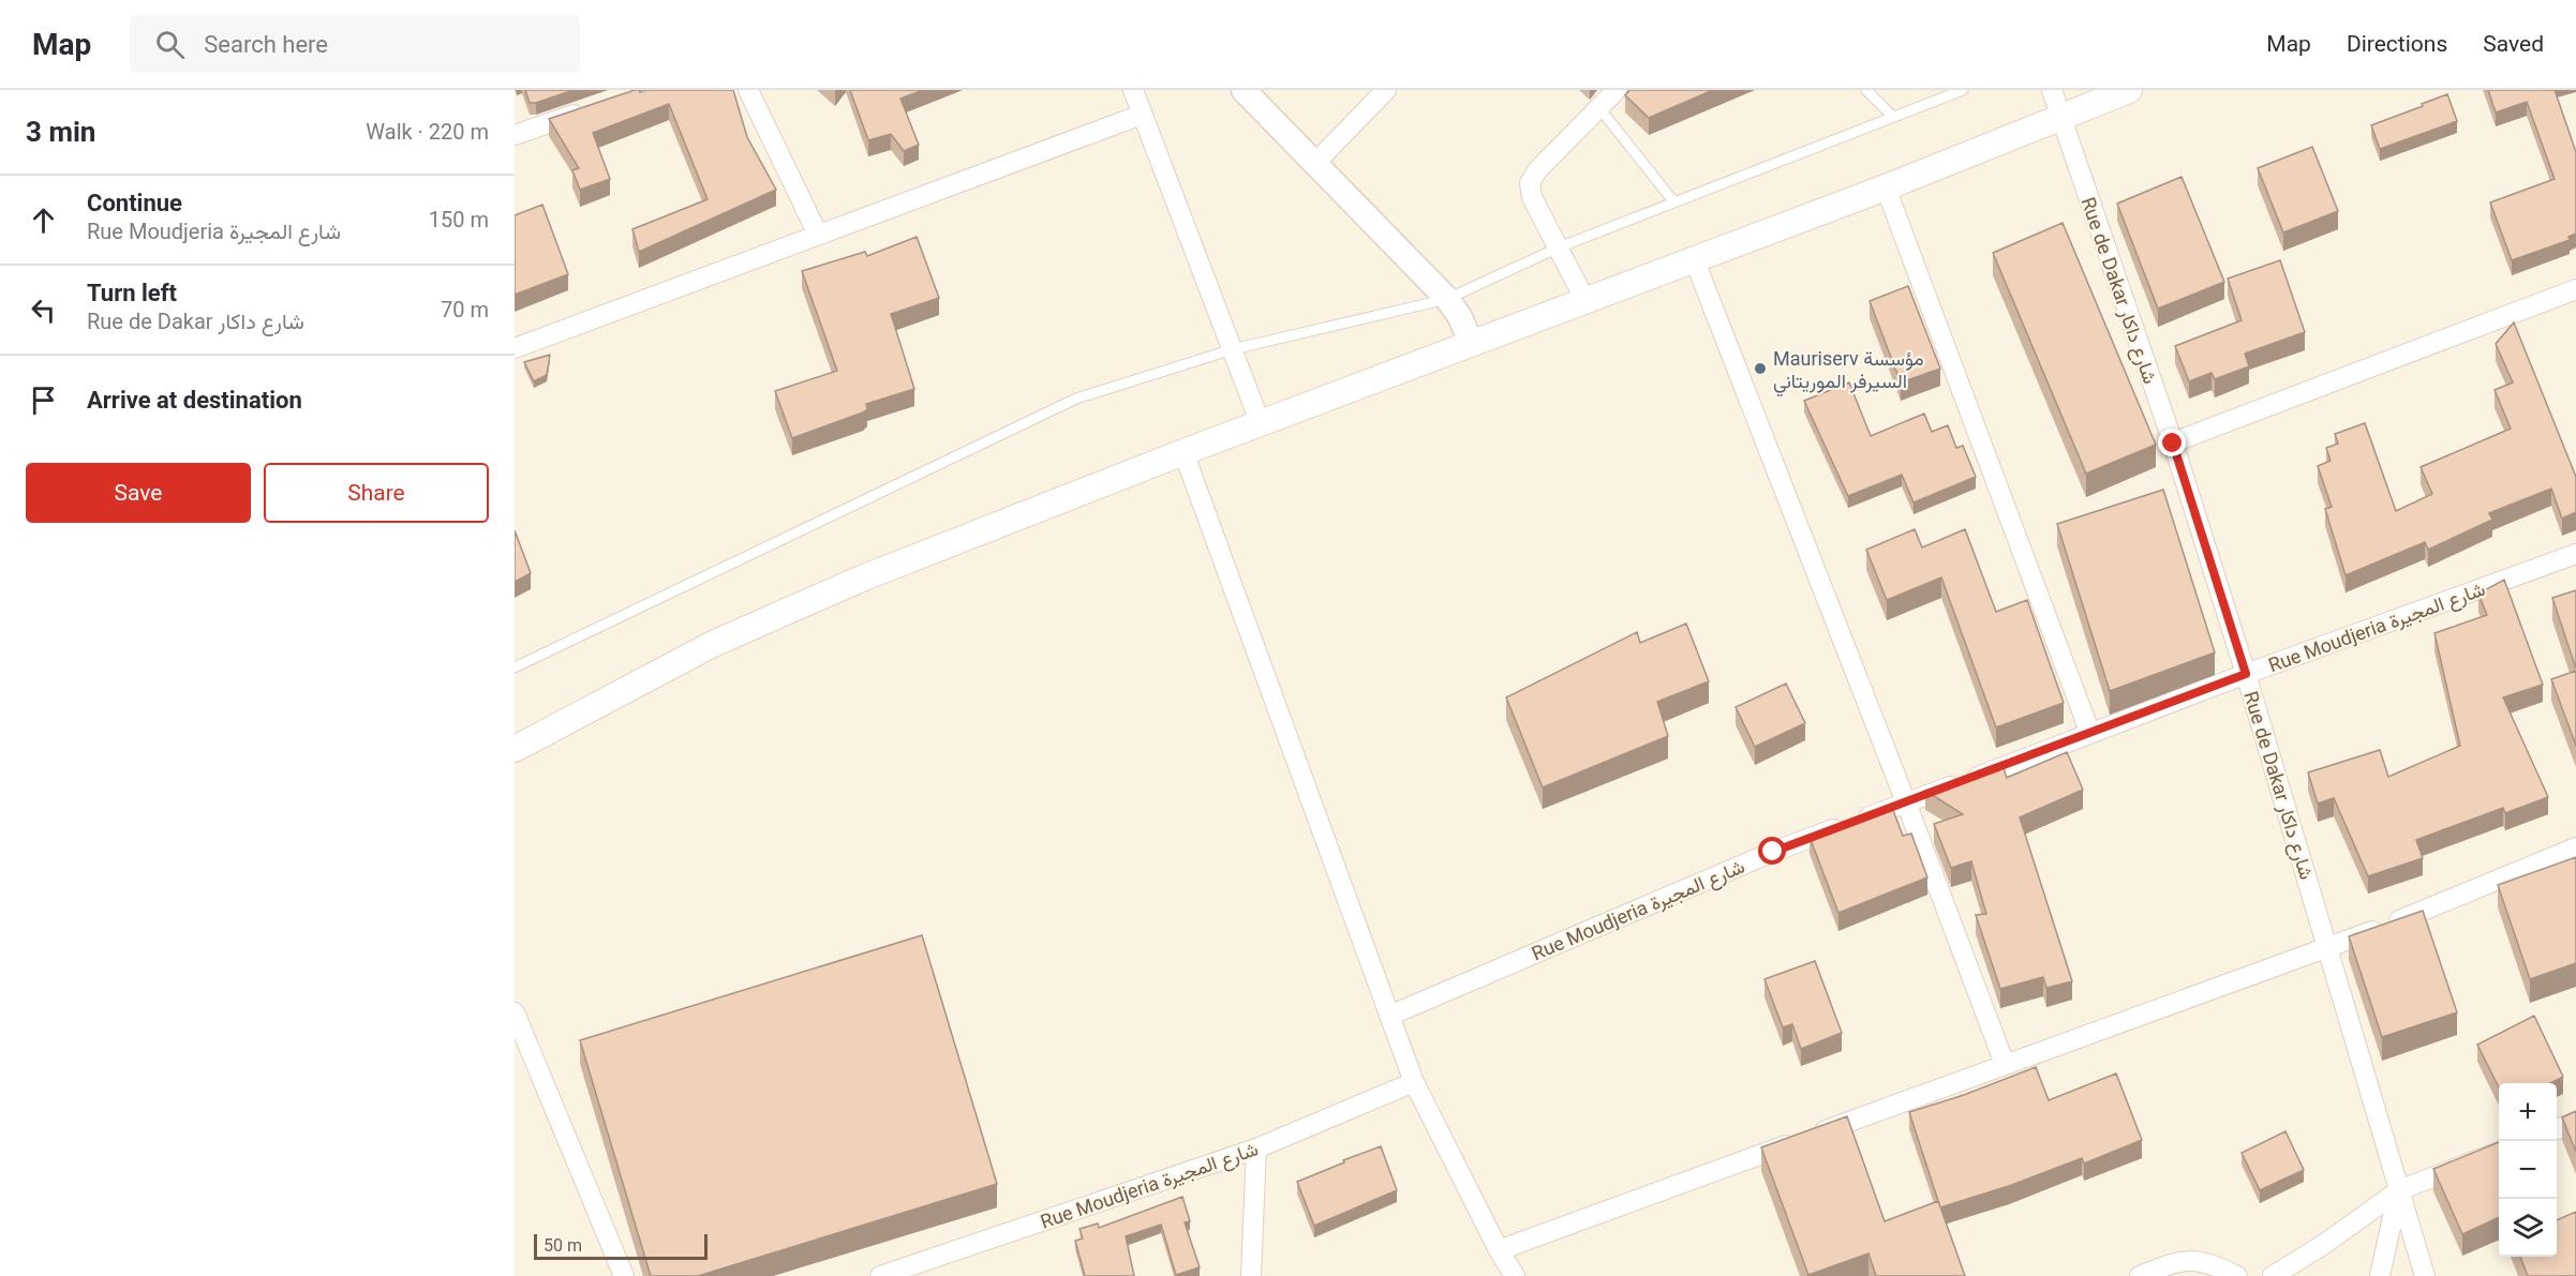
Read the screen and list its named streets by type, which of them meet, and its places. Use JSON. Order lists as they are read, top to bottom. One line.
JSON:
{"streets":{"street":["Rue de Dakar شارع داكار","Rue Moudjeria شارع المجيرة"]},"crossings":[["Rue de Dakar شارع داكار","Rue Moudjeria شارع المجيرة"]],"places":["Mauriserv مؤسسة السيرفر الموريتاني"],"scale_bar":"50 m","page":{"header":"Map","search":"Search here","nav":["Map","Directions","Saved"],"heading":["3 min","Walk · 220 m"],"list":[["Continue","Rue Moudjeria شارع المجيرة","150 m"],["Turn left","Rue de Dakar شارع داكار","70 m"],"Arrive at destination"],"buttons":["Save","Share"],"map_buttons":["+","−"],"scale":"50 m"}}
